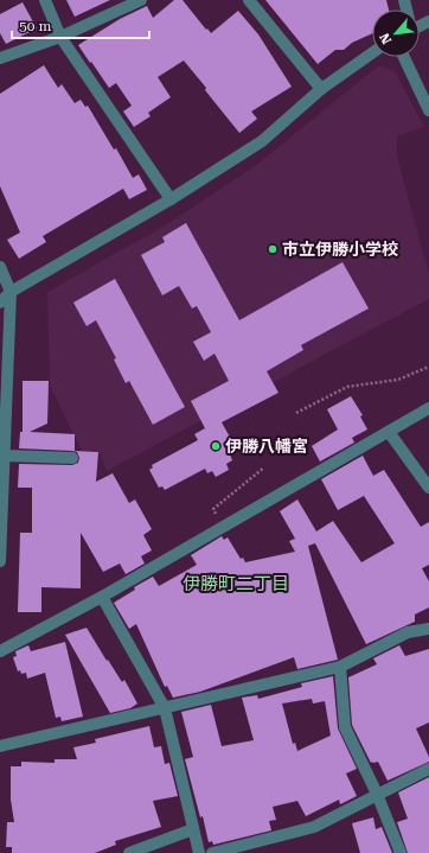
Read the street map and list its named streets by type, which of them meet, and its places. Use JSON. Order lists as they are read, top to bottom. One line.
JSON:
{"districts":["伊勝町二丁目"],"places":["市立伊勝小学校","伊勝八幡宮"],"scale_bar":"50 m","north":"bottom left"}
